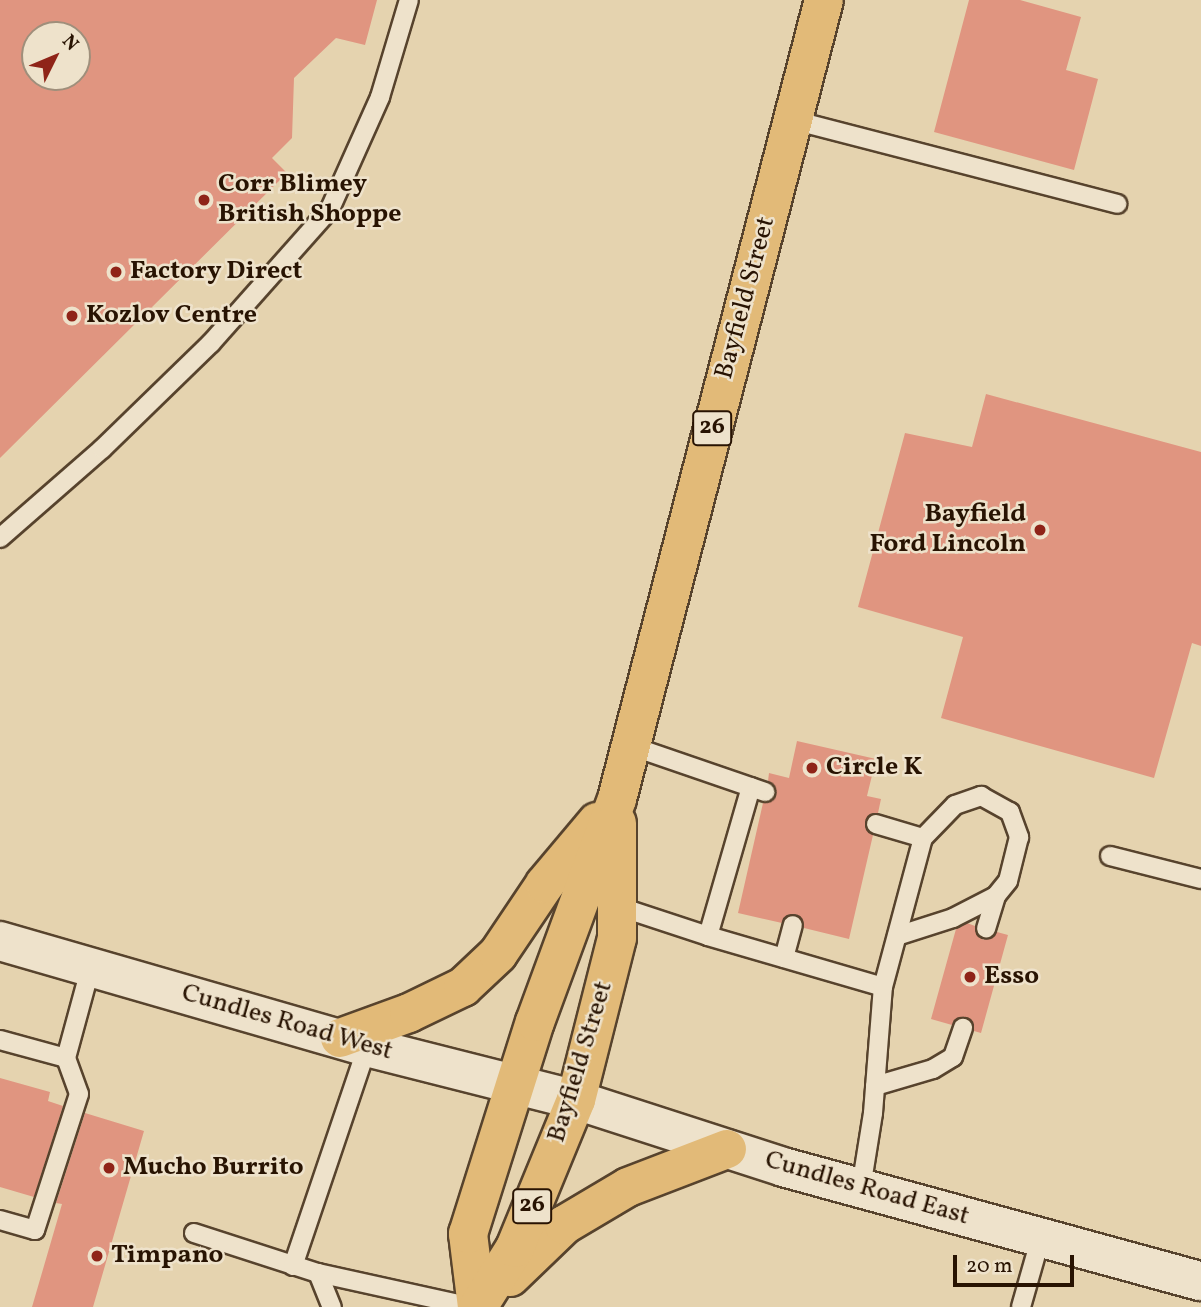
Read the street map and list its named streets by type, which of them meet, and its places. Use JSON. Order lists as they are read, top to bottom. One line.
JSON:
{"streets":{"main road":["Bayfield Street","26","Cundles Road West","Cundles Road East"]},"crossings":[["Bayfield Street","Cundles Road West"],["Bayfield Street","Cundles Road East"],["Cundles Road West","Cundles Road East"]],"places":["Corr Blimey British Shoppe","Factory Direct","Kozlov Centre","Bayfield Ford Lincoln","Circle K","Esso","Mucho Burrito","Timpano"],"scale_bar":"20 m","north":"top right"}
